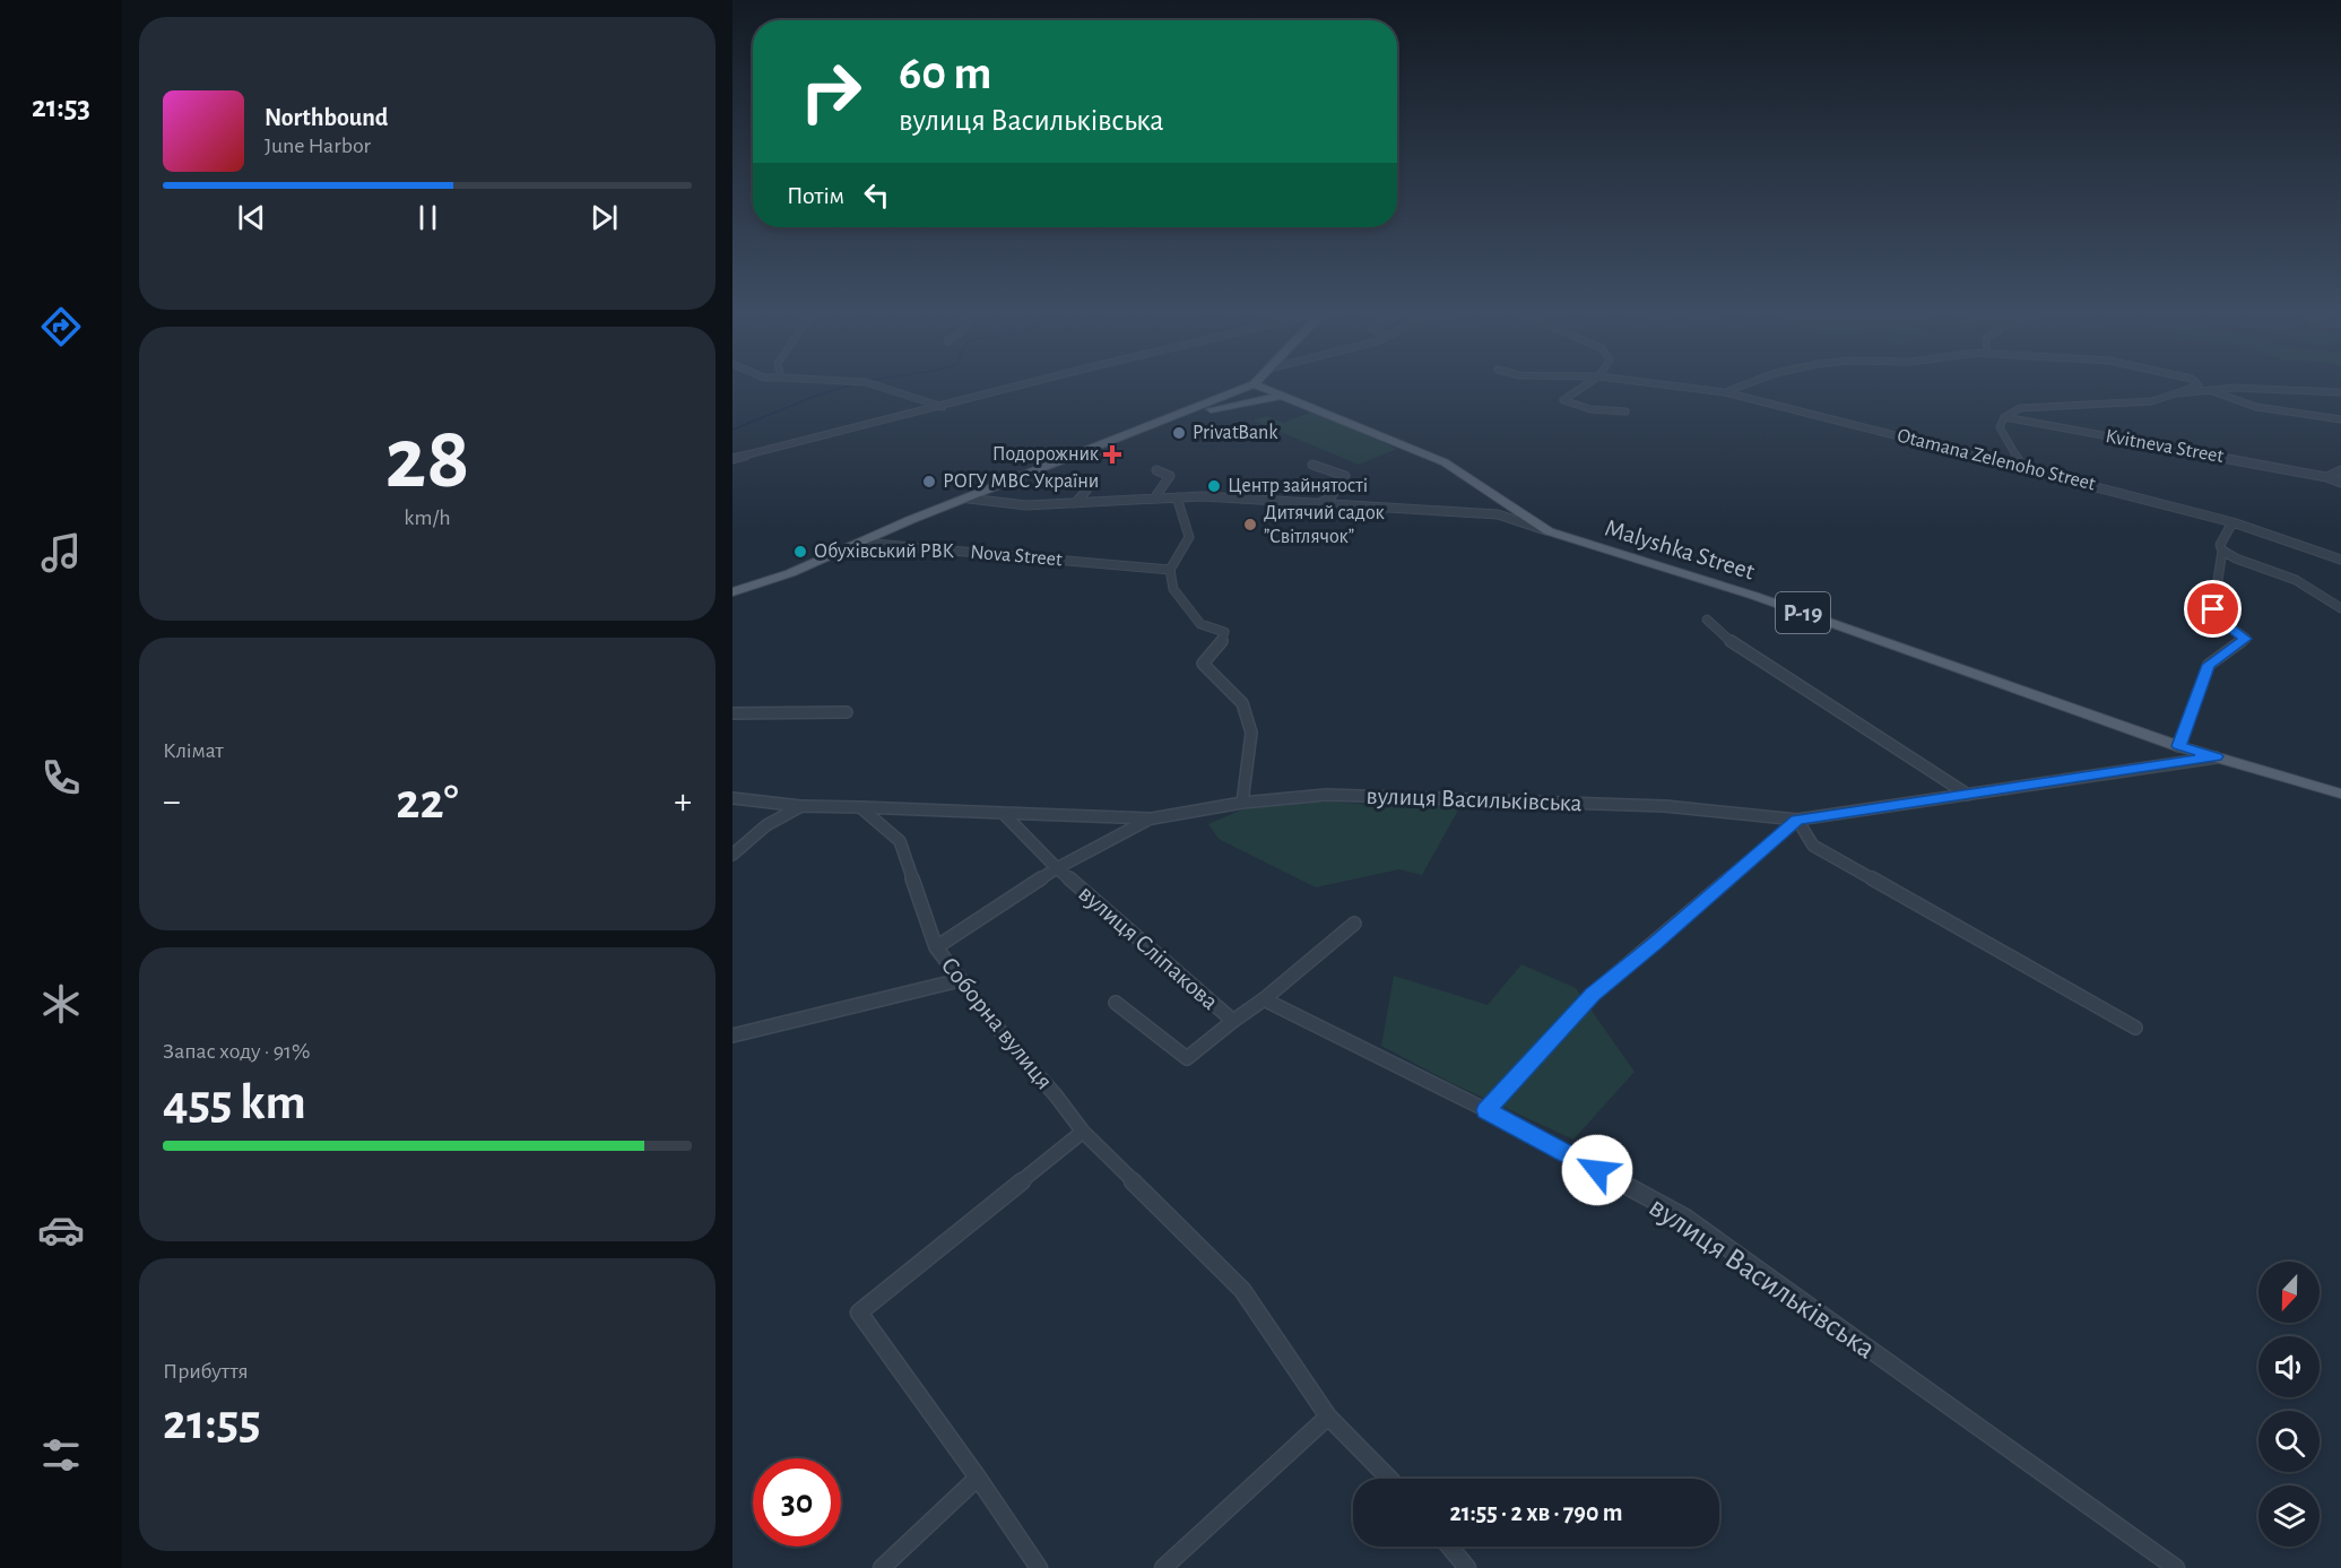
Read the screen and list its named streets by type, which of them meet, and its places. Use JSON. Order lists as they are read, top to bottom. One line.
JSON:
{"streets":{"main road":["Malyshka Street","Р-19"],"street":["Kvitneva Street","Otamana Zelenoho Street","Nova Street","вулиця Васильківська","вулиця Сліпакова","Соборна вулиця"]},"crossings":[["Malyshka Street","вулиця Васильківська"],["вулиця Васильківська","вулиця Сліпакова"],["вулиця Сліпакова","Соборна вулиця"]],"places":{"other":["PrivatBank","РОГУ МВС України","Центр зайнятості","Дитячий садок ”Світлячок”","Обухівський РВК"],"health":["Подорожник"]},"north":"bottom","page":{"tabs":"21:53","turn":["60 m","вулиця Васильківська"],"song":["Northbound","June Harbor"],"then":"Потім","tile":[["28","km/h"],"Клімат",["Запас ходу · 91%","455 km"],["Прибуття","21:55"]],"heat":["−","22°","+"],"limit":"30","trip":"21:55 · 2 хв · 790 m"}}
